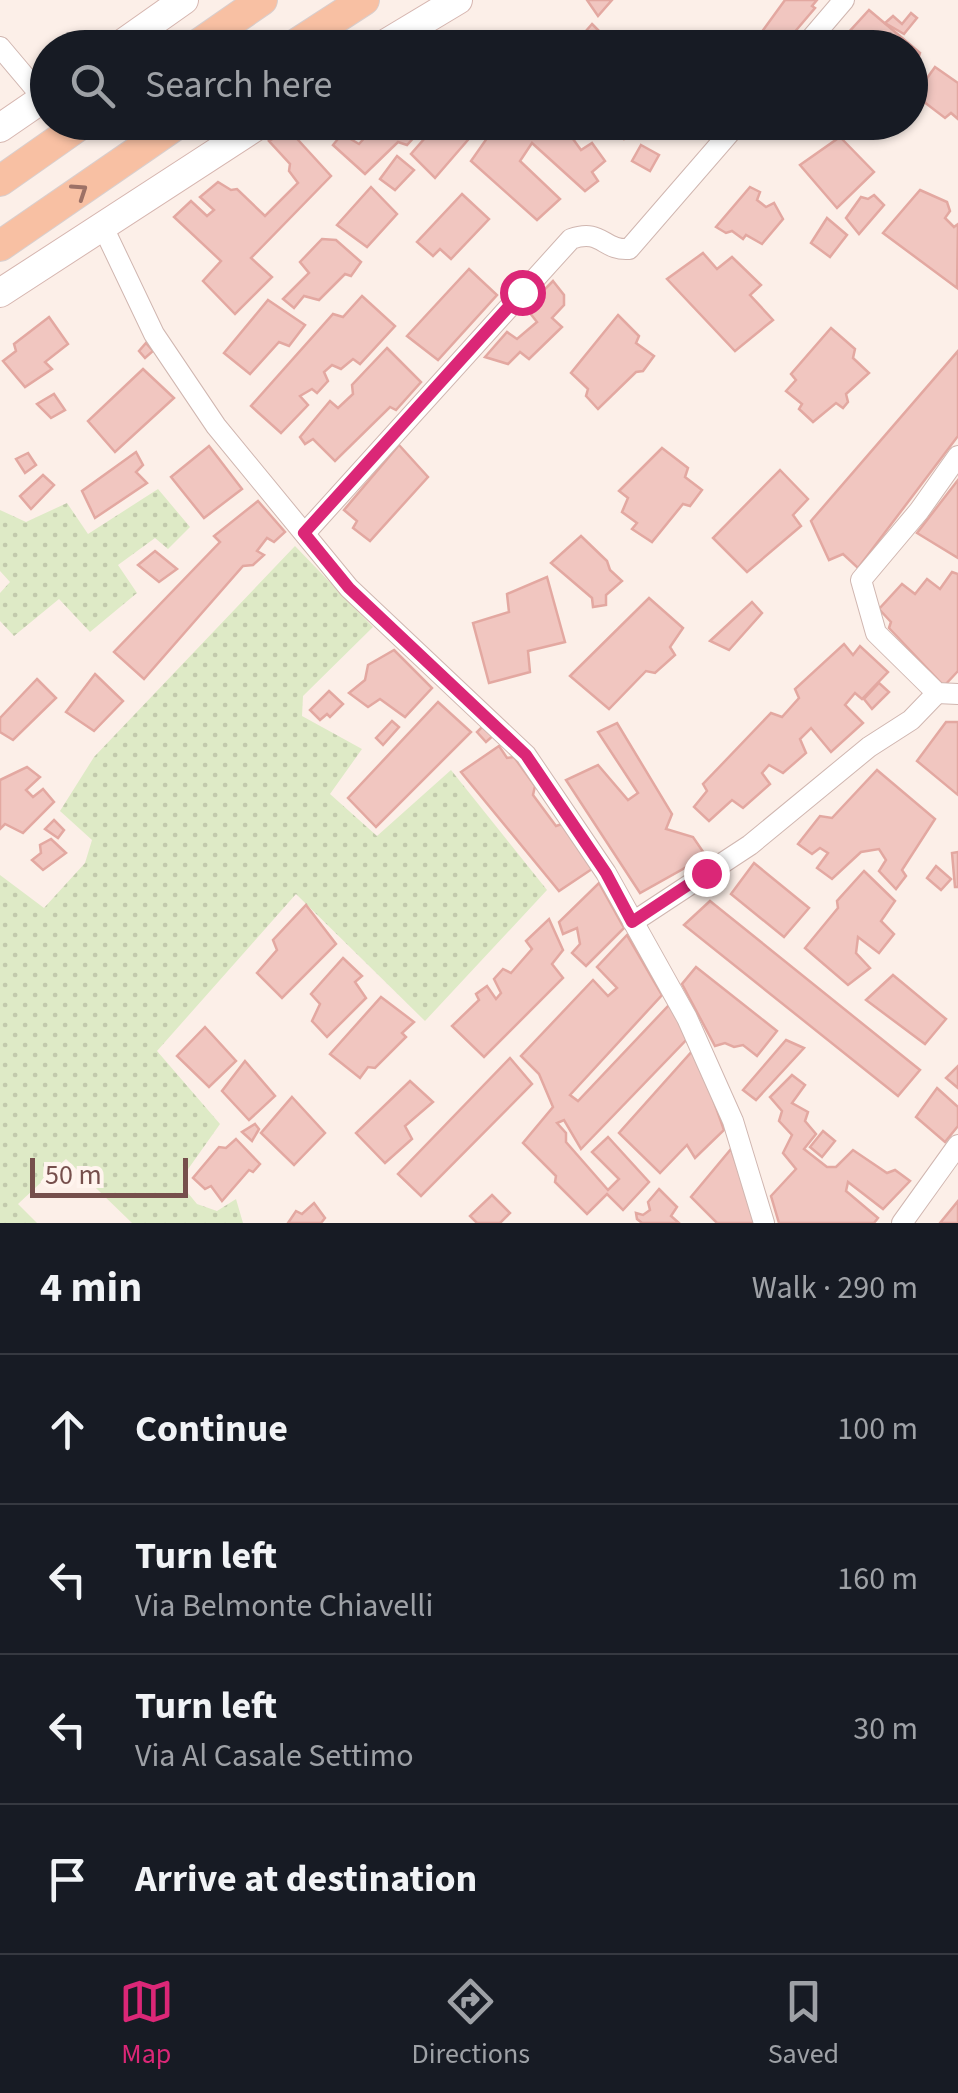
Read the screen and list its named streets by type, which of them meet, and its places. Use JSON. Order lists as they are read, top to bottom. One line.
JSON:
{"scale_bar":"50 m","page":{"search":"Search here","scale":"50 m","heading":["4 min","Walk · 290 m"],"list":[["Continue","100 m"],["Turn left","Via Belmonte Chiavelli","160 m"],["Turn left","Via Al Casale Settimo","30 m"],"Arrive at destination"],"nav":["Map","Directions","Saved"]}}
